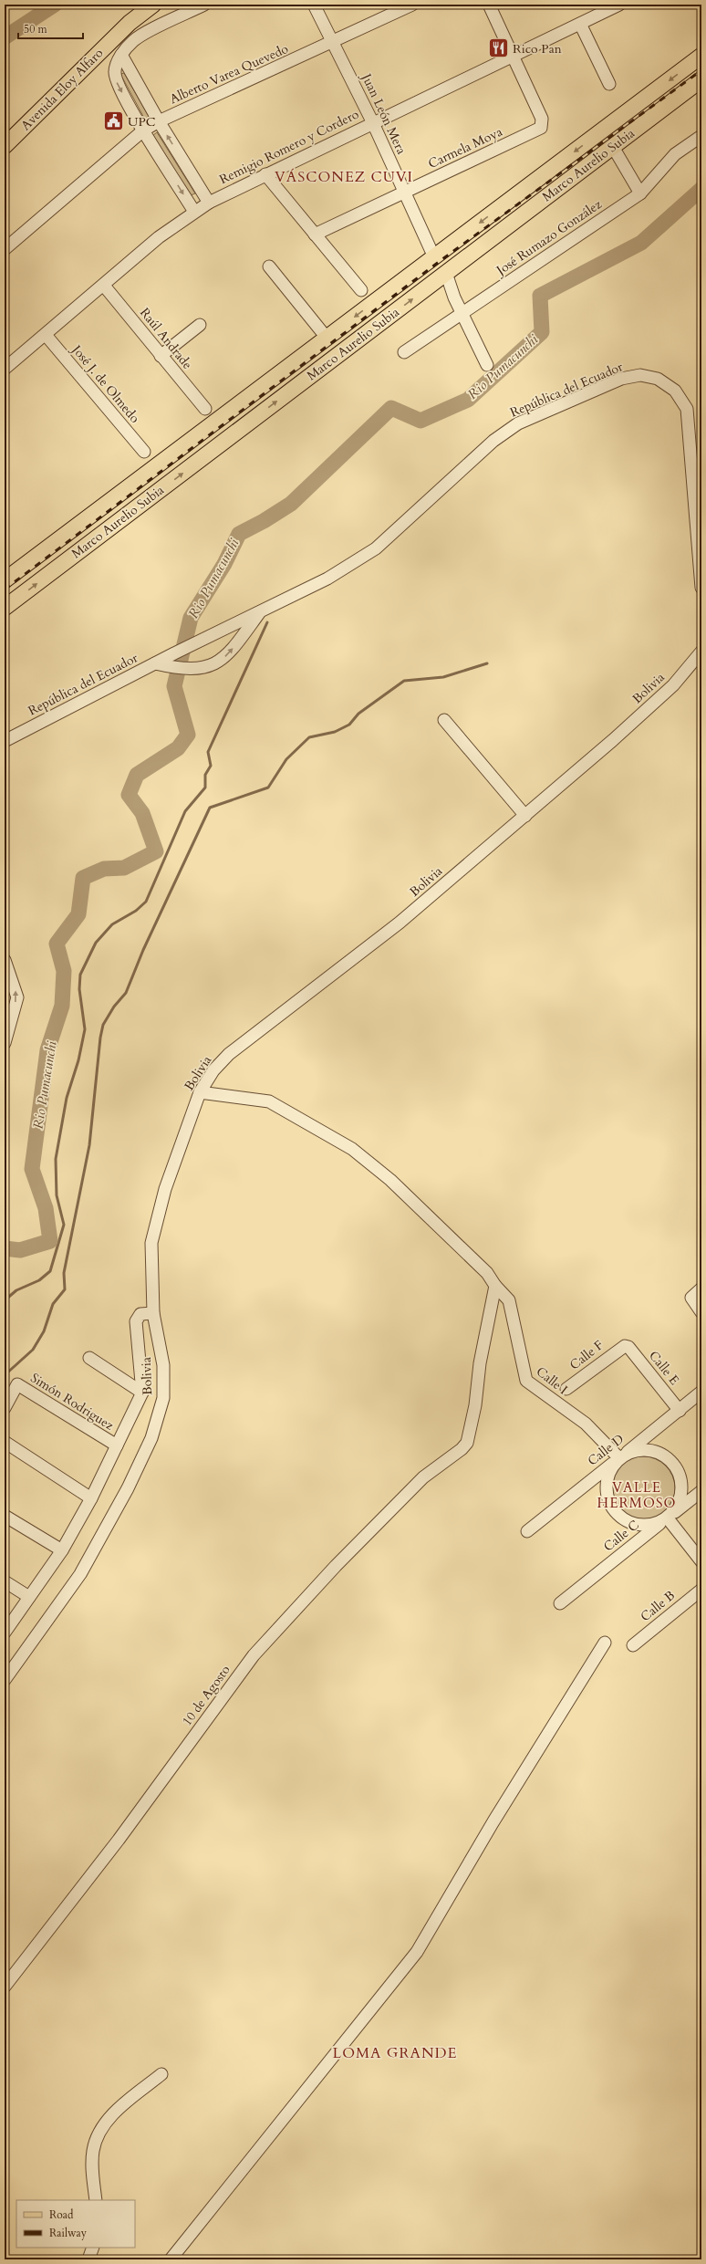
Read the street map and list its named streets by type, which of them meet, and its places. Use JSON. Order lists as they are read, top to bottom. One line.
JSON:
{"streets":{"main road":["Avenida Eloy Alfaro","Marco Aurelio Subia"],"street":["Alberto Varea Quevedo","Juan León Mera","Remigio Romero y Cordero","Carmela Moya","José Rumazo González","Raúl Andrade","José J. de Olmedo","República del Ecuador","Bolivia","Calle F","Calle E","Calle I","Simón Rodriguez","Calle D","Calle C","Calle B","10 de Agosto"]},"crossings":[["Alberto Varea Quevedo","Juan León Mera"],["Juan León Mera","Remigio Romero y Cordero"],["Juan León Mera","Carmela Moya"],["Juan León Mera","Marco Aurelio Subia"],["Remigio Romero y Cordero","Carmela Moya"],["Remigio Romero y Cordero","Raúl Andrade"],["Remigio Romero y Cordero","José J. de Olmedo"],["Bolivia","Calle I"],["Calle F","Calle E"],["Calle E","Calle D"],["Calle I","Calle D"],["Calle I","Calle C"],["Calle I","10 de Agosto"],["Calle D","Calle C"]],"districts":["VÁSCONEZ CUVI","VALLE HERMOSO","LOMA GRANDE"],"water":["Rio Pumacunchi"],"places":{"restaurant":["Rico Pan"],"public building":["UPC"]},"legend":["Road","Railway"],"scale_bar":"50 m"}
